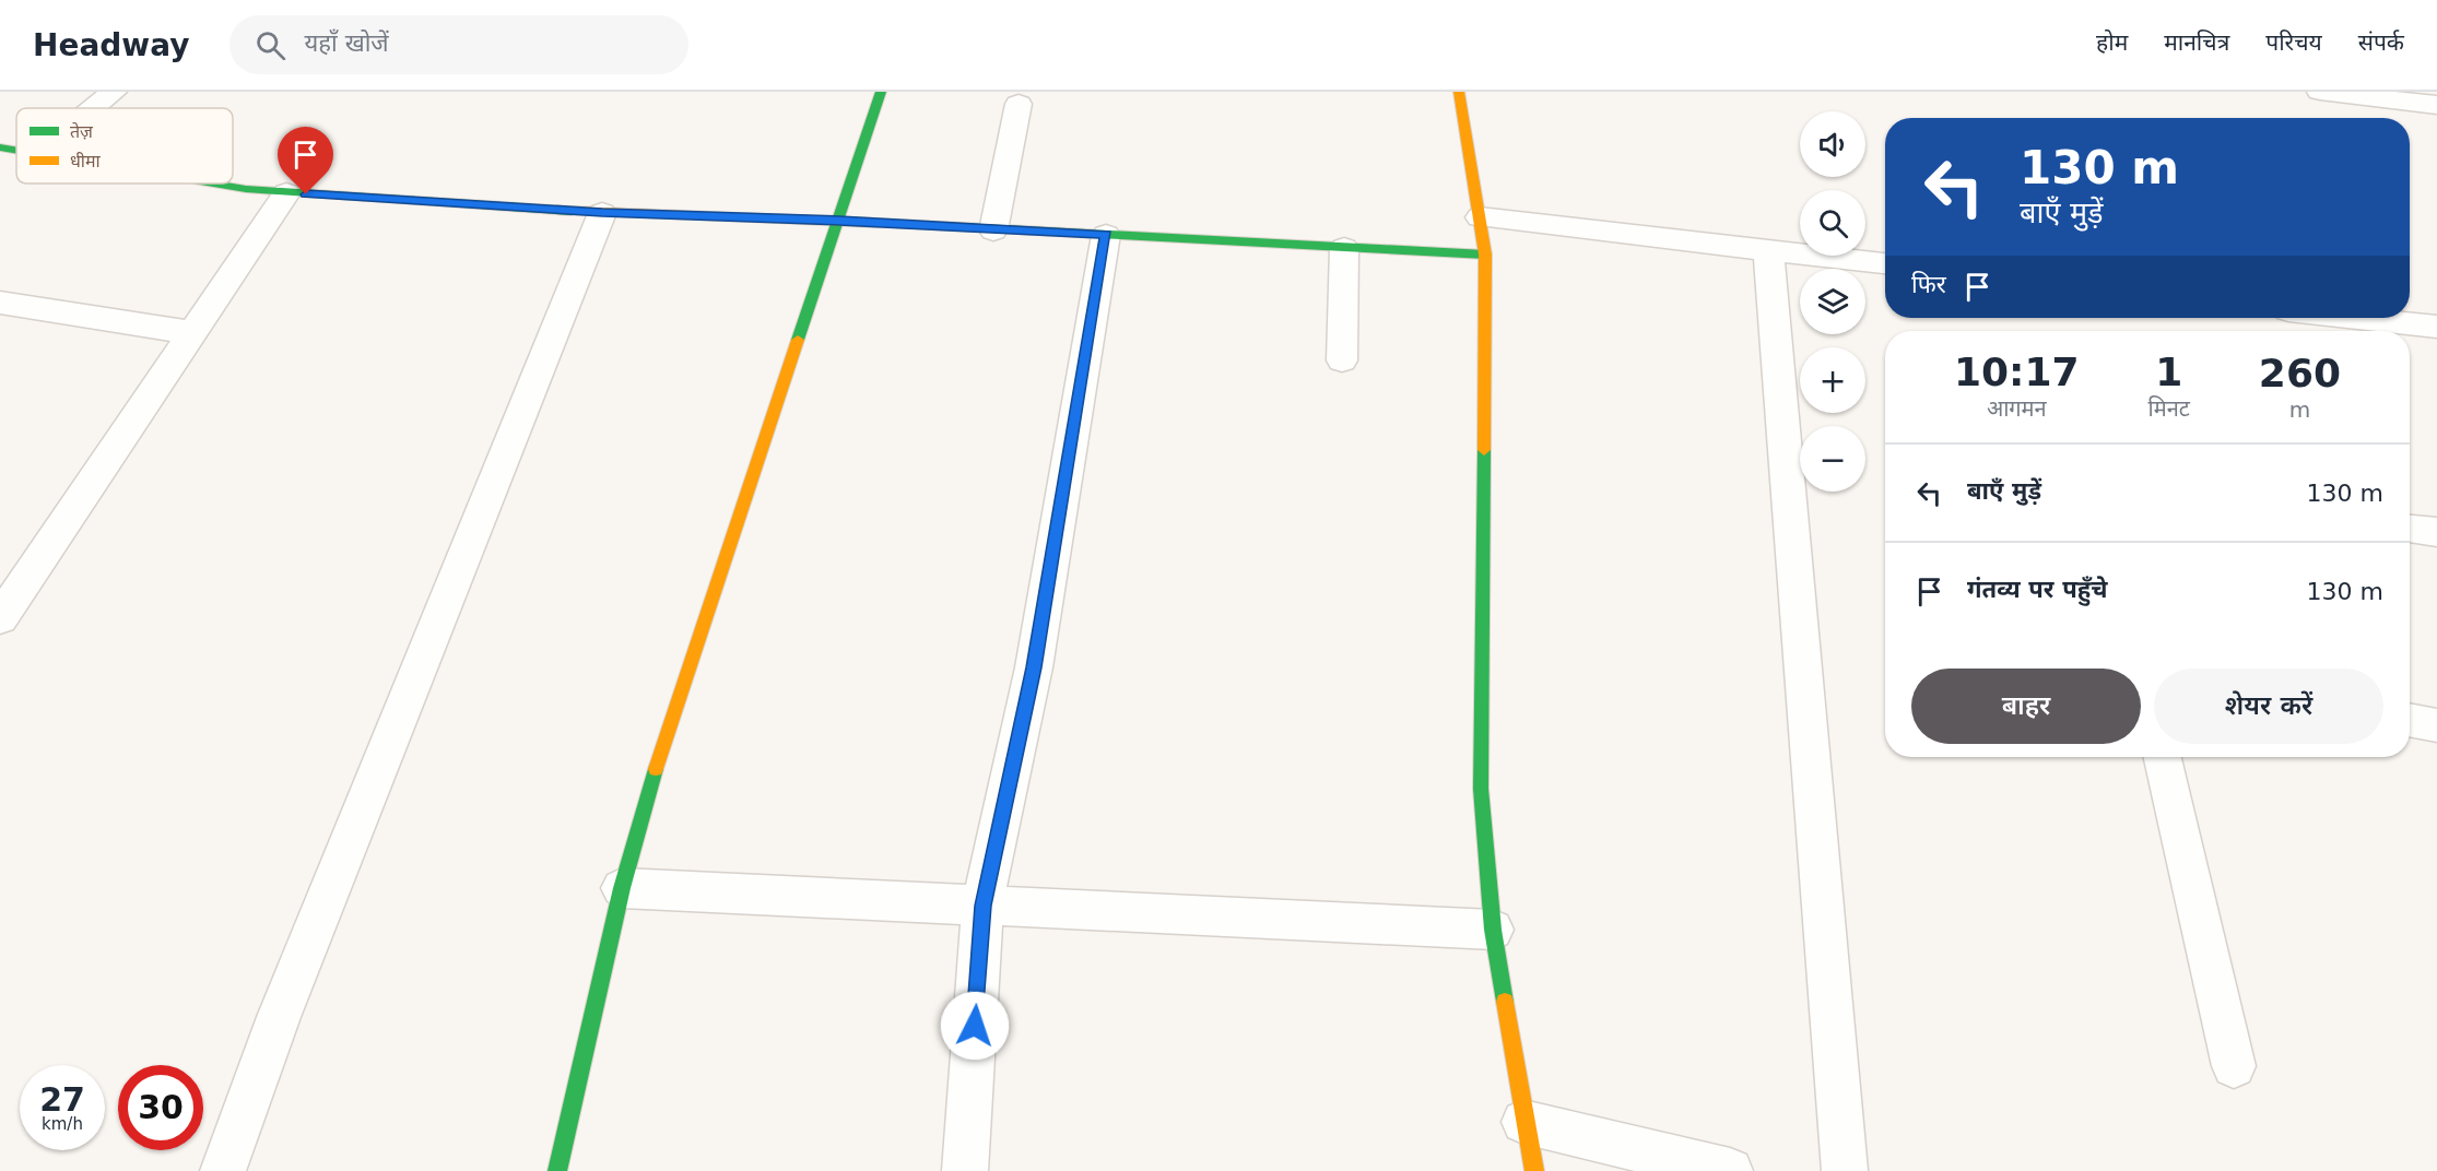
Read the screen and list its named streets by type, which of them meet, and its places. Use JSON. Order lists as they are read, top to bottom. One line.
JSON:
{"legend":["तेज़","धीमा"],"page":{"header":"Headway","search":"यहाँ खोजें","nav":["होम","मानचित्र","परिचय","संपर्क"],"map_buttons":["+","−"],"turn":["130 m","बाएँ मुड़ें"],"then":"फिर","eta":["10:17","आगमन","1","मिनट","260","m"],"list":[{"name":"बाएँ मुड़ें","value":"130 m"},{"name":"गंतव्य पर पहुँचे","value":"130 m"}],"buttons":["बाहर","शेयर करें"],"speed":"27 km/h","limit":"30"}}
